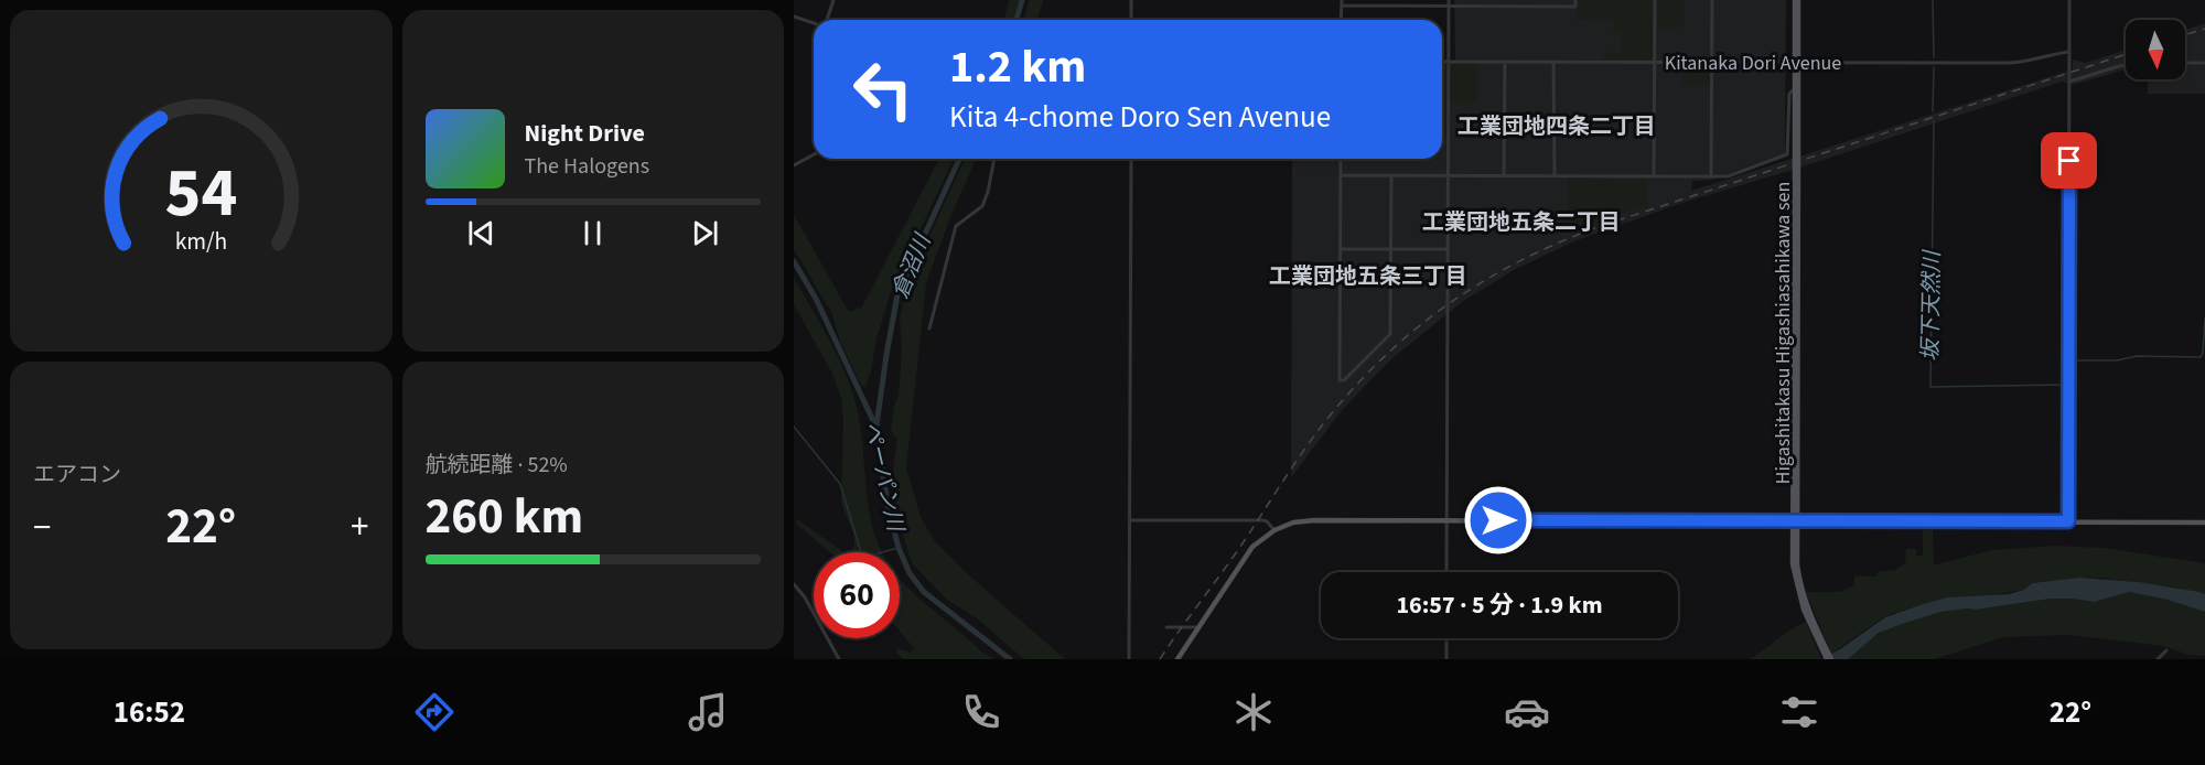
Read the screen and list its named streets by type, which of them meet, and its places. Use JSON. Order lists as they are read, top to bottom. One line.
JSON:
{"streets":{"main road":["Higashitakasu Higashiasahikawa sen"],"street":["Kitanaka Dori Avenue"]},"crossings":[["Kitanaka Dori Avenue","Higashitakasu Higashiasahikawa sen"]],"districts":["工業団地四条二丁目","工業団地五条二丁目","工業団地五条三丁目"],"water":["倉沼川","坂下天然川","ペーパン川"],"north":"bottom","page":{"turn":["1.2 km","Kita 4-chome Doro Sen Avenue"],"song":["Night Drive","The Halogens"],"tile":["エアコン",["航続距離 · 52%","260 km"]],"heat":["−","22°","+"],"limit":"60","trip":"16:57 · 5 分 · 1.9 km","tabs":["16:52","22°"],"gauge":["54","km/h"]}}
